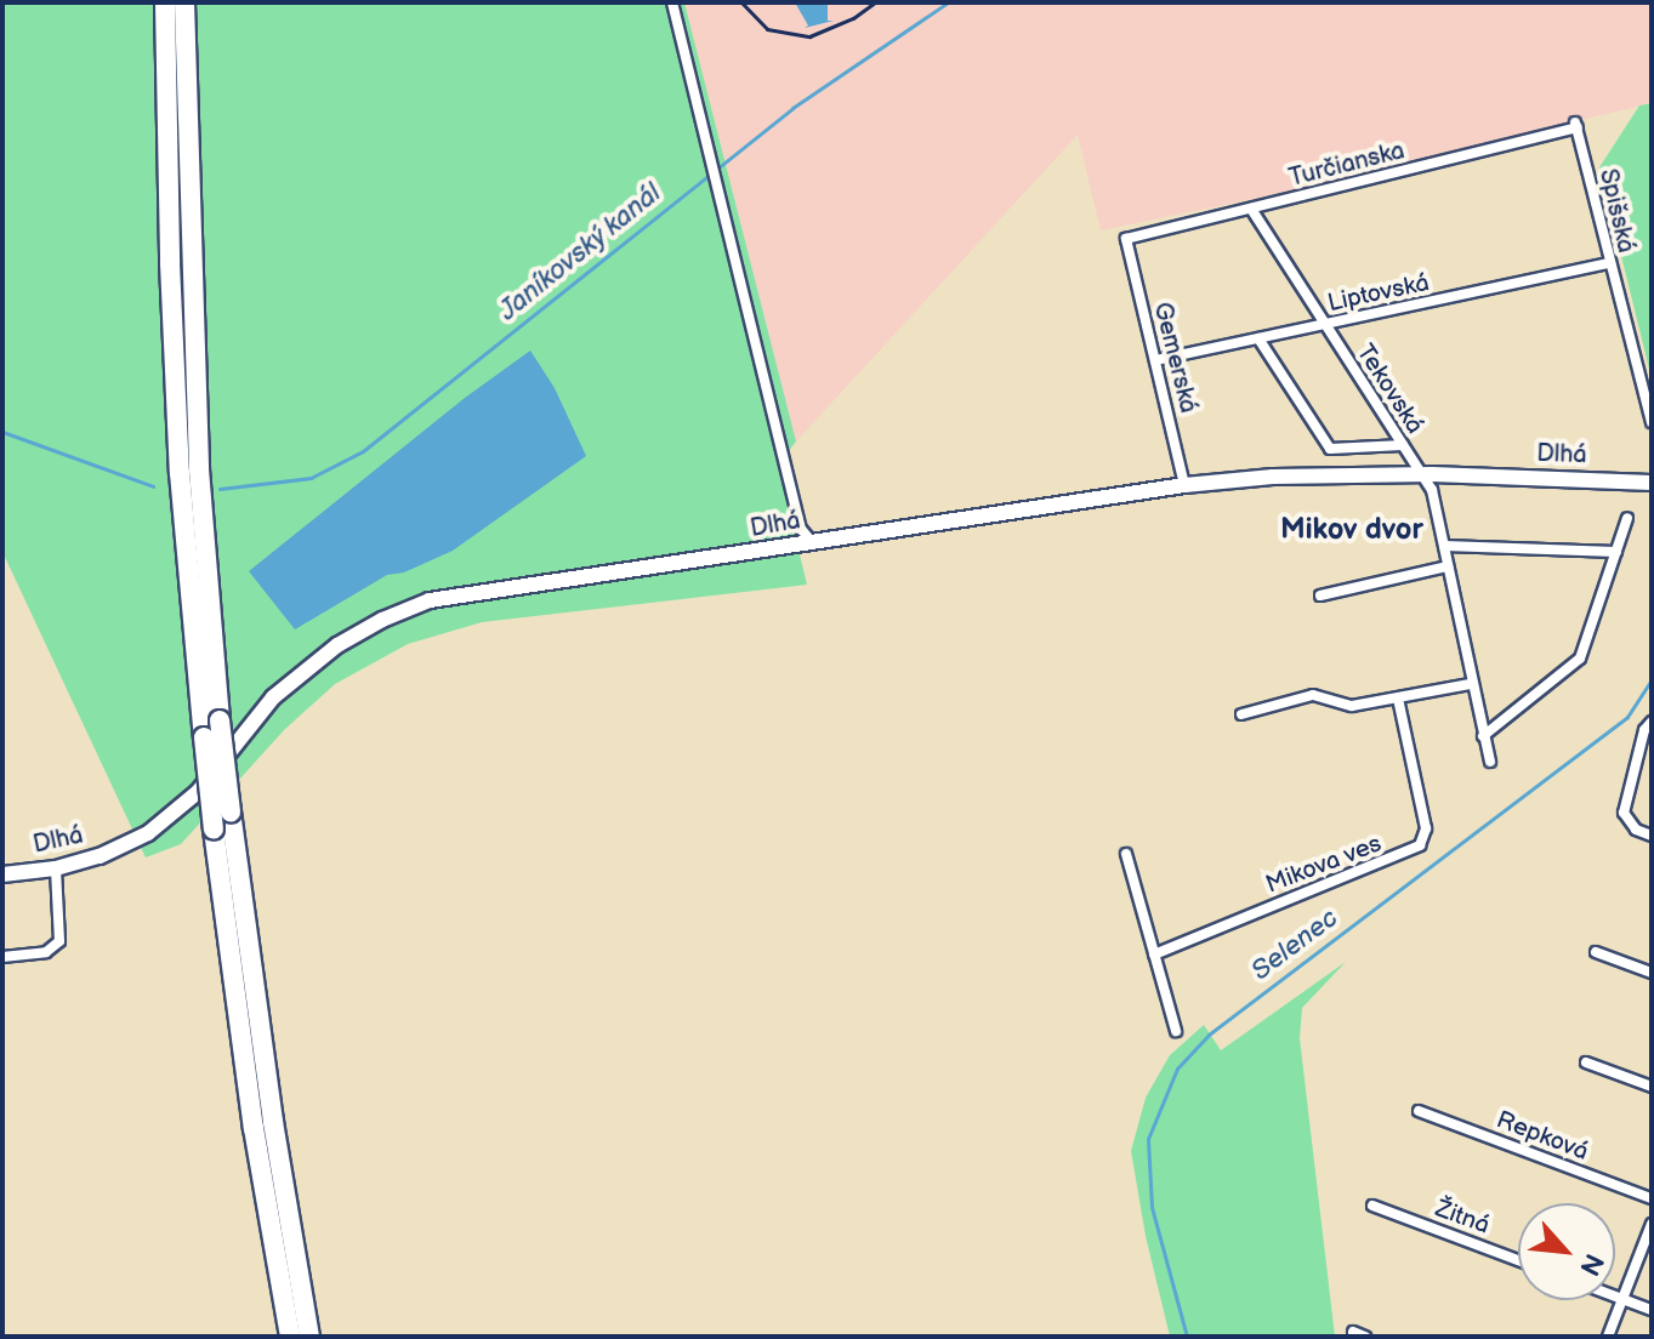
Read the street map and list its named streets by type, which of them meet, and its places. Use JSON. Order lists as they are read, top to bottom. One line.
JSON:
{"streets":{"street":["Turčianska","Spišská","Liptovská","Gemerská","Tekovská","Dlhá","Mikova ves","Repková","Žitná"]},"crossings":[["Turčianska","Spišská"],["Turčianska","Gemerská"],["Turčianska","Tekovská"],["Spišská","Liptovská"],["Liptovská","Gemerská"],["Liptovská","Tekovská"],["Gemerská","Dlhá"],["Tekovská","Dlhá"]],"districts":["Mikov dvor"],"water":["Janíkovský kanál","Selenec"],"north":"bottom right"}
